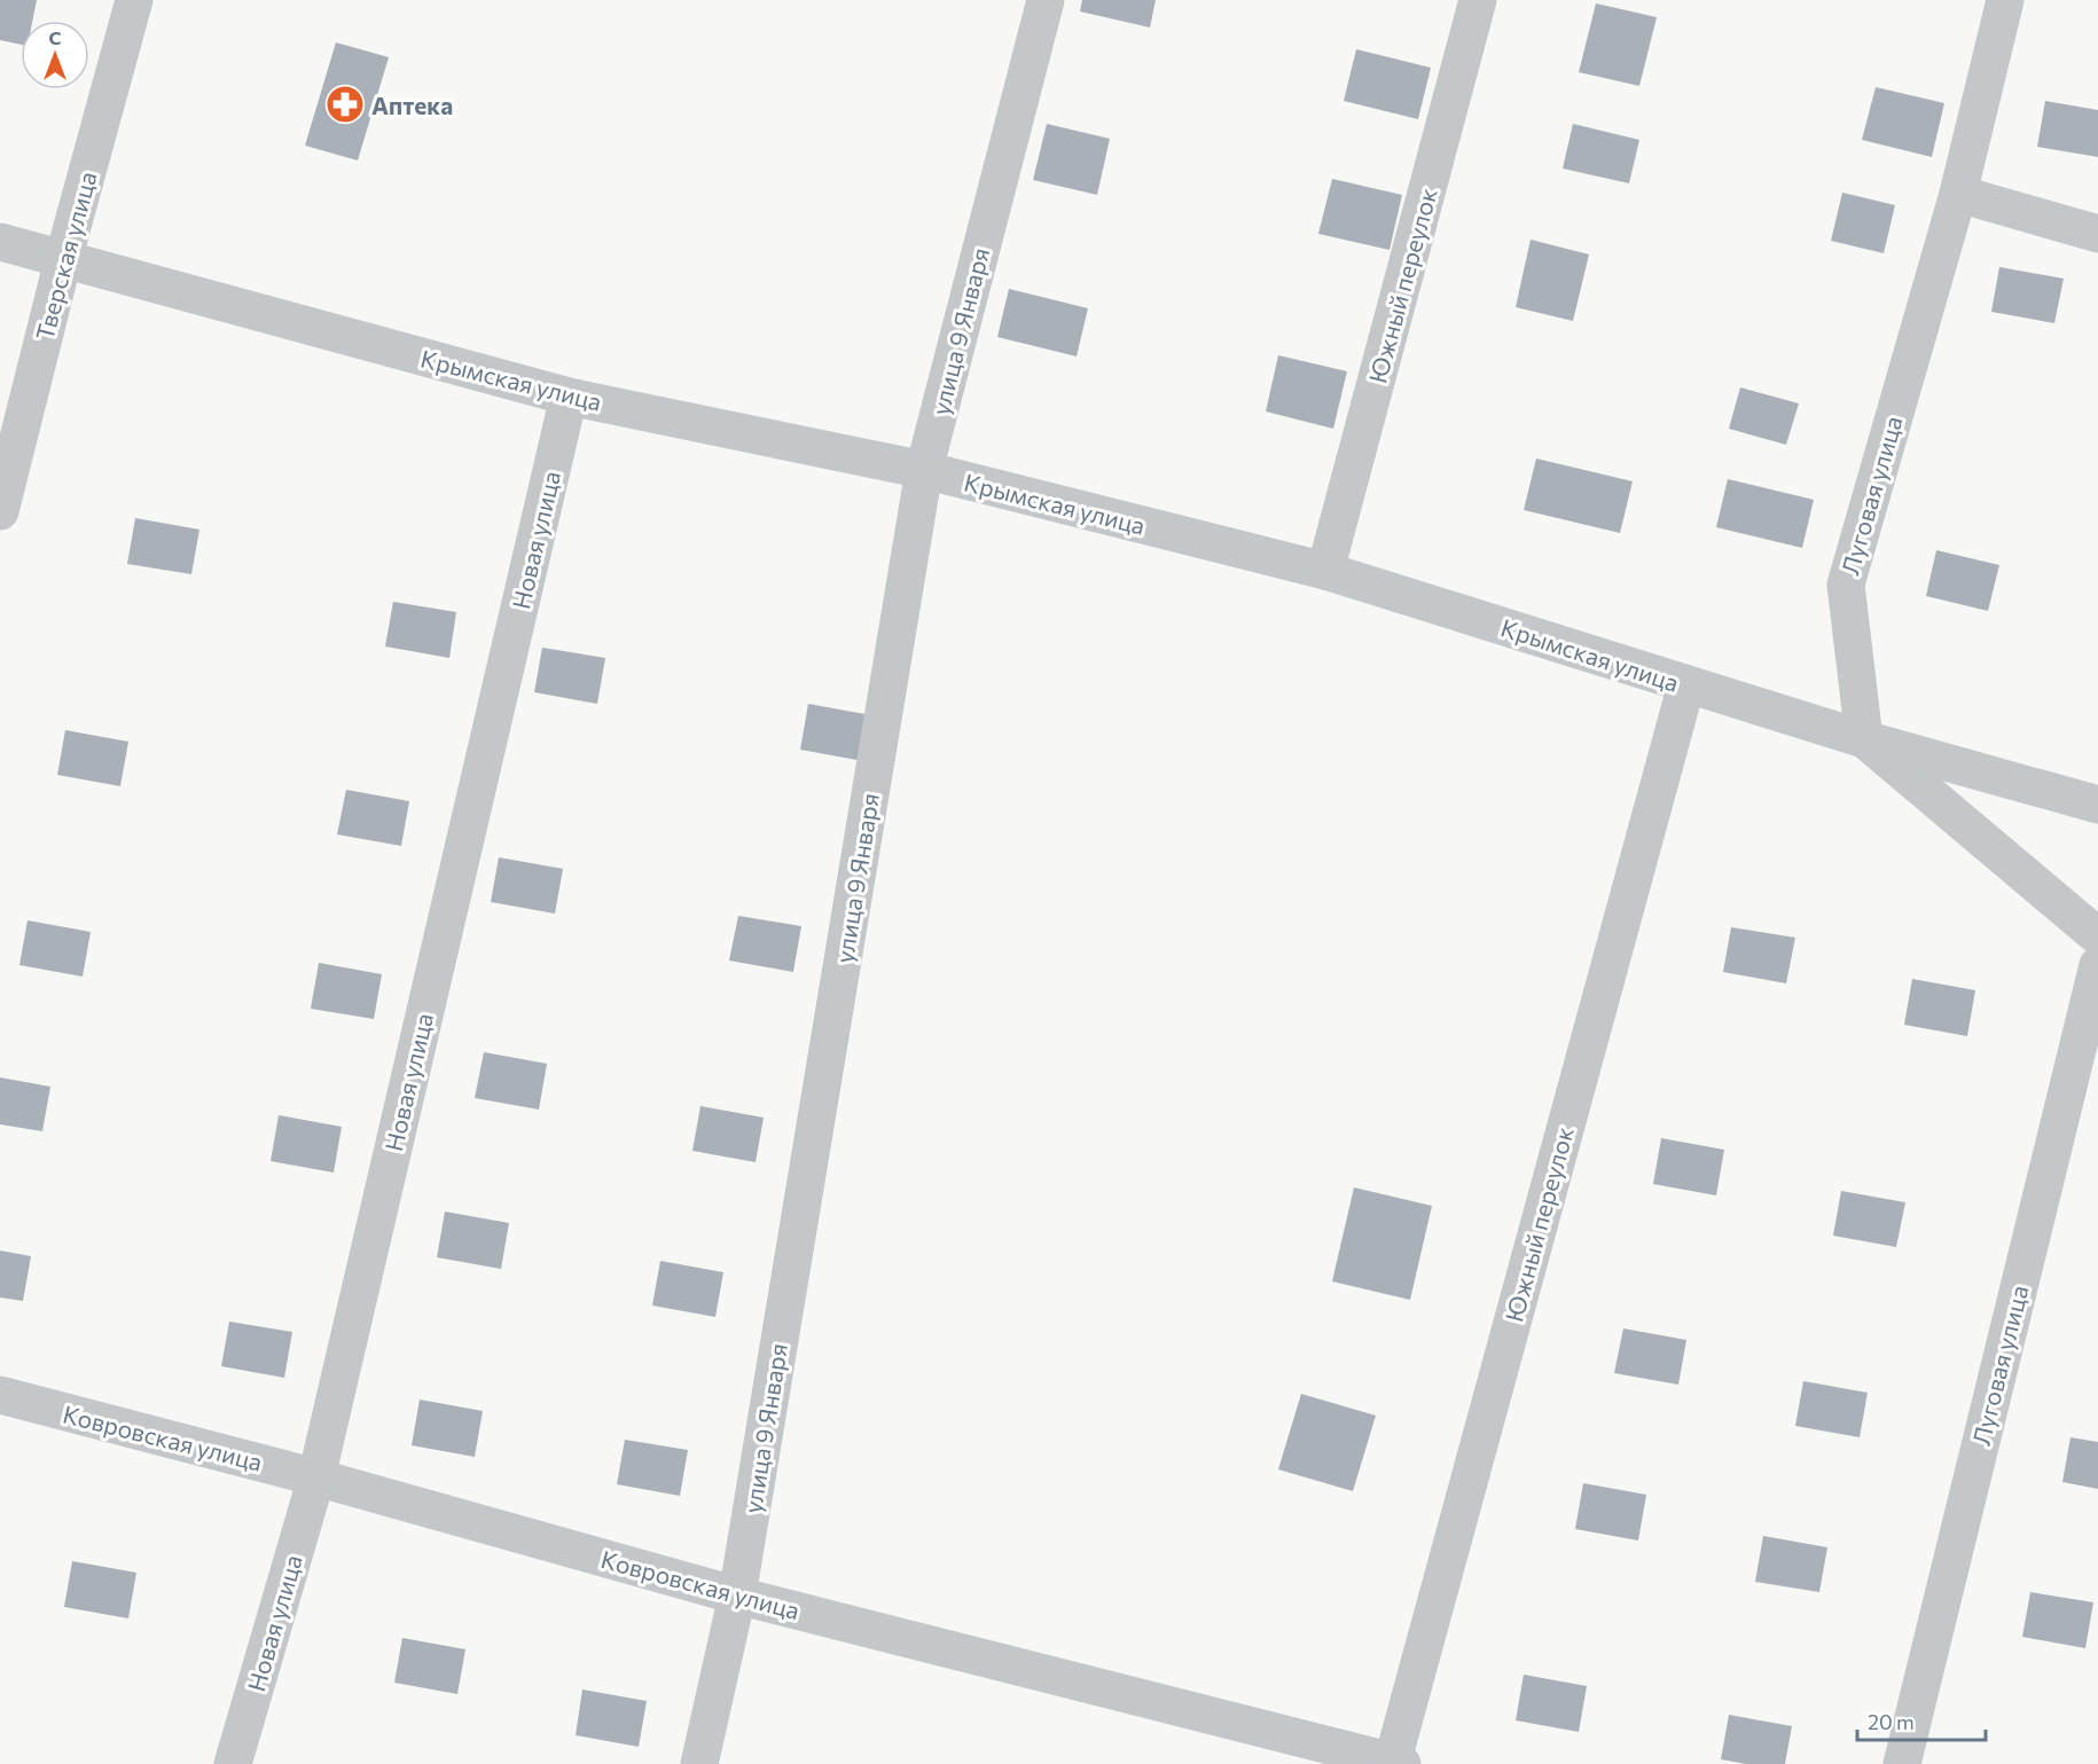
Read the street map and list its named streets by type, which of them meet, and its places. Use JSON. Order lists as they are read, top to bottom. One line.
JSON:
{"streets":{"street":["Тверская улица","Южный переулок","улица 9 Января","Крымская улица","Луговая улица","Новая улица","Ковровская улица"]},"crossings":[["Тверская улица","Крымская улица"],["Южный переулок","Крымская улица"],["Южный переулок","Ковровская улица"],["улица 9 Января","Крымская улица"],["улица 9 Января","Ковровская улица"],["Крымская улица","Луговая улица"],["Крымская улица","Новая улица"],["Новая улица","Ковровская улица"]],"places":{"pharmacy":["Аптека"]},"scale_bar":"20 m","north":"top"}
